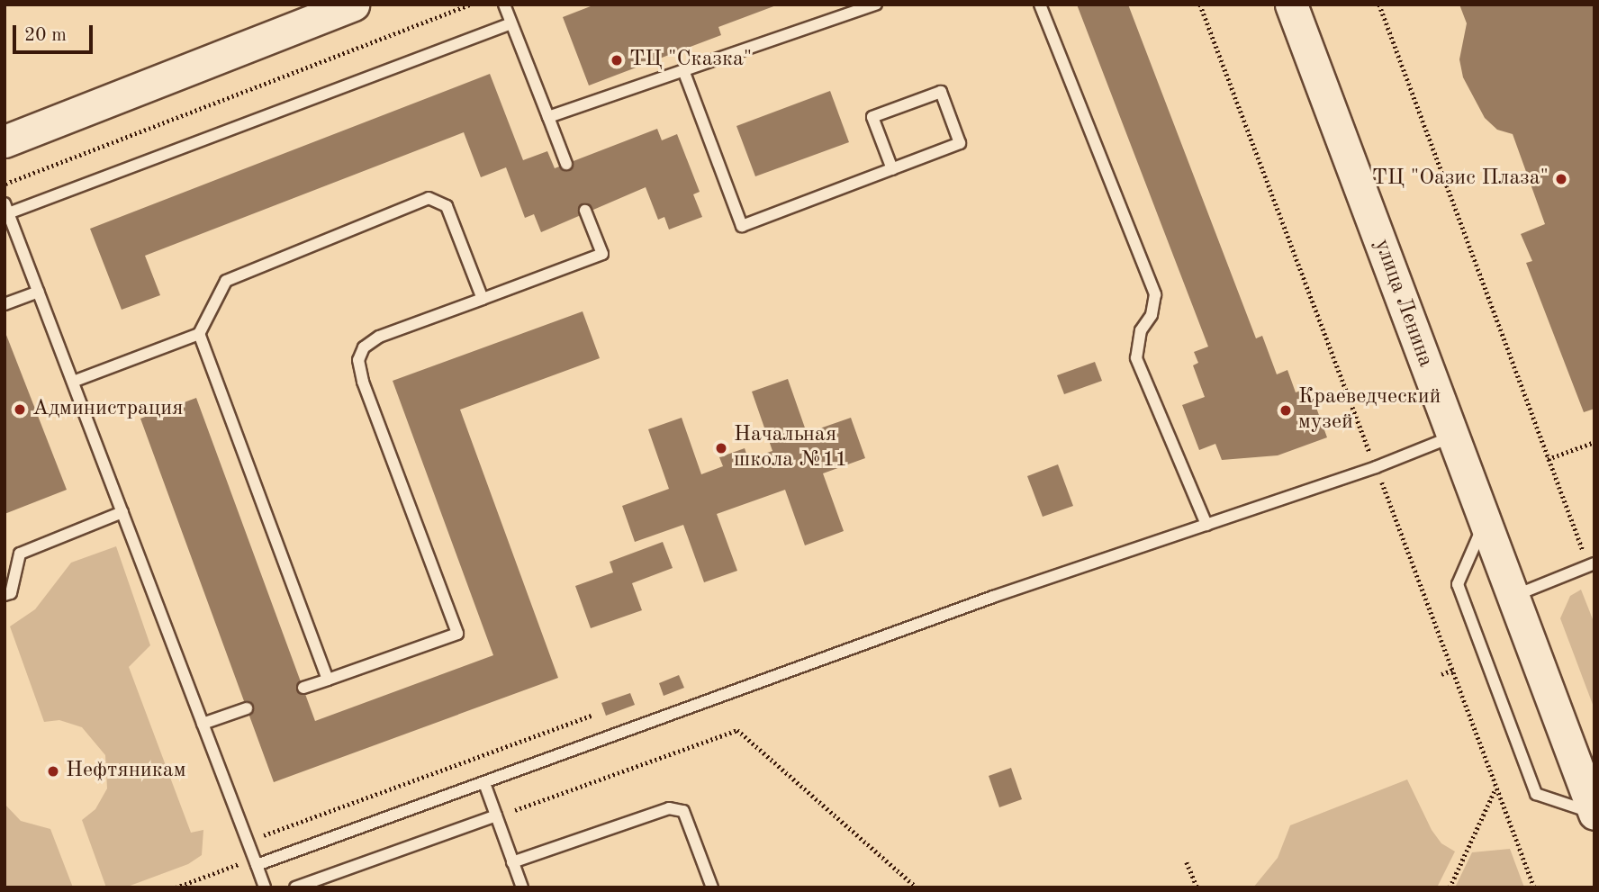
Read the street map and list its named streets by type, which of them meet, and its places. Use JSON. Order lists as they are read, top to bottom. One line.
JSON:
{"streets":{"main road":["улица Ленина"]},"places":["ТЦ \"Сказка\"","ТЦ \"Оазис Плаза\"","Администрация","Краеведческий музей","Начальная школа №11","Нефтяникам"],"scale_bar":"20 m"}
